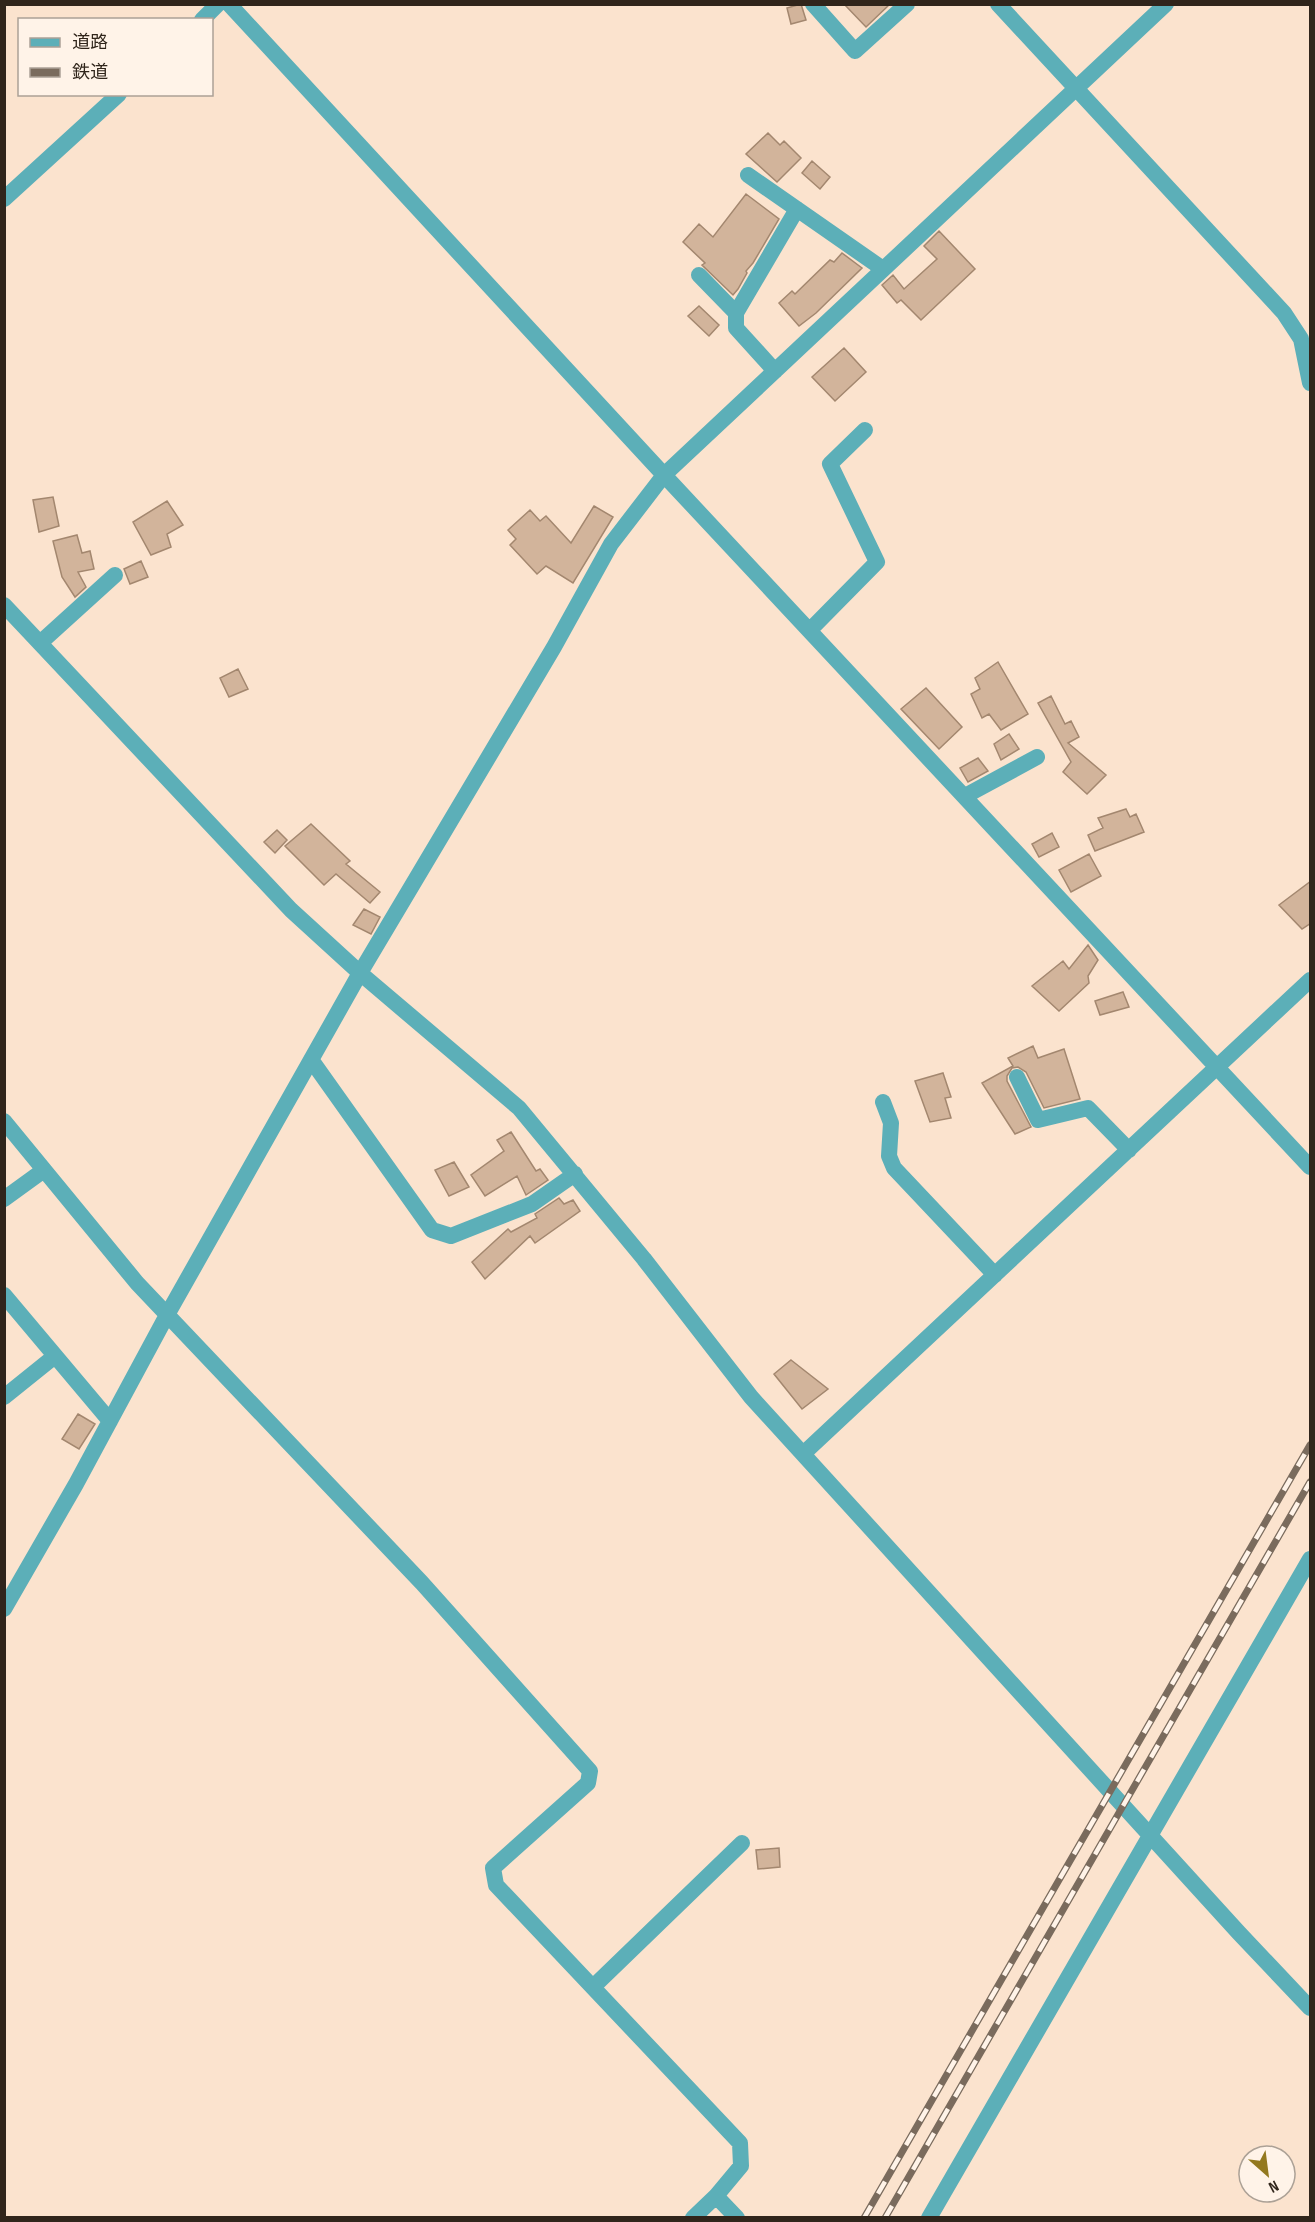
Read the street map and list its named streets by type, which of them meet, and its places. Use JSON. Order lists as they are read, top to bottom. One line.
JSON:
{"legend":["道路","鉄道"],"north":"bottom right"}
